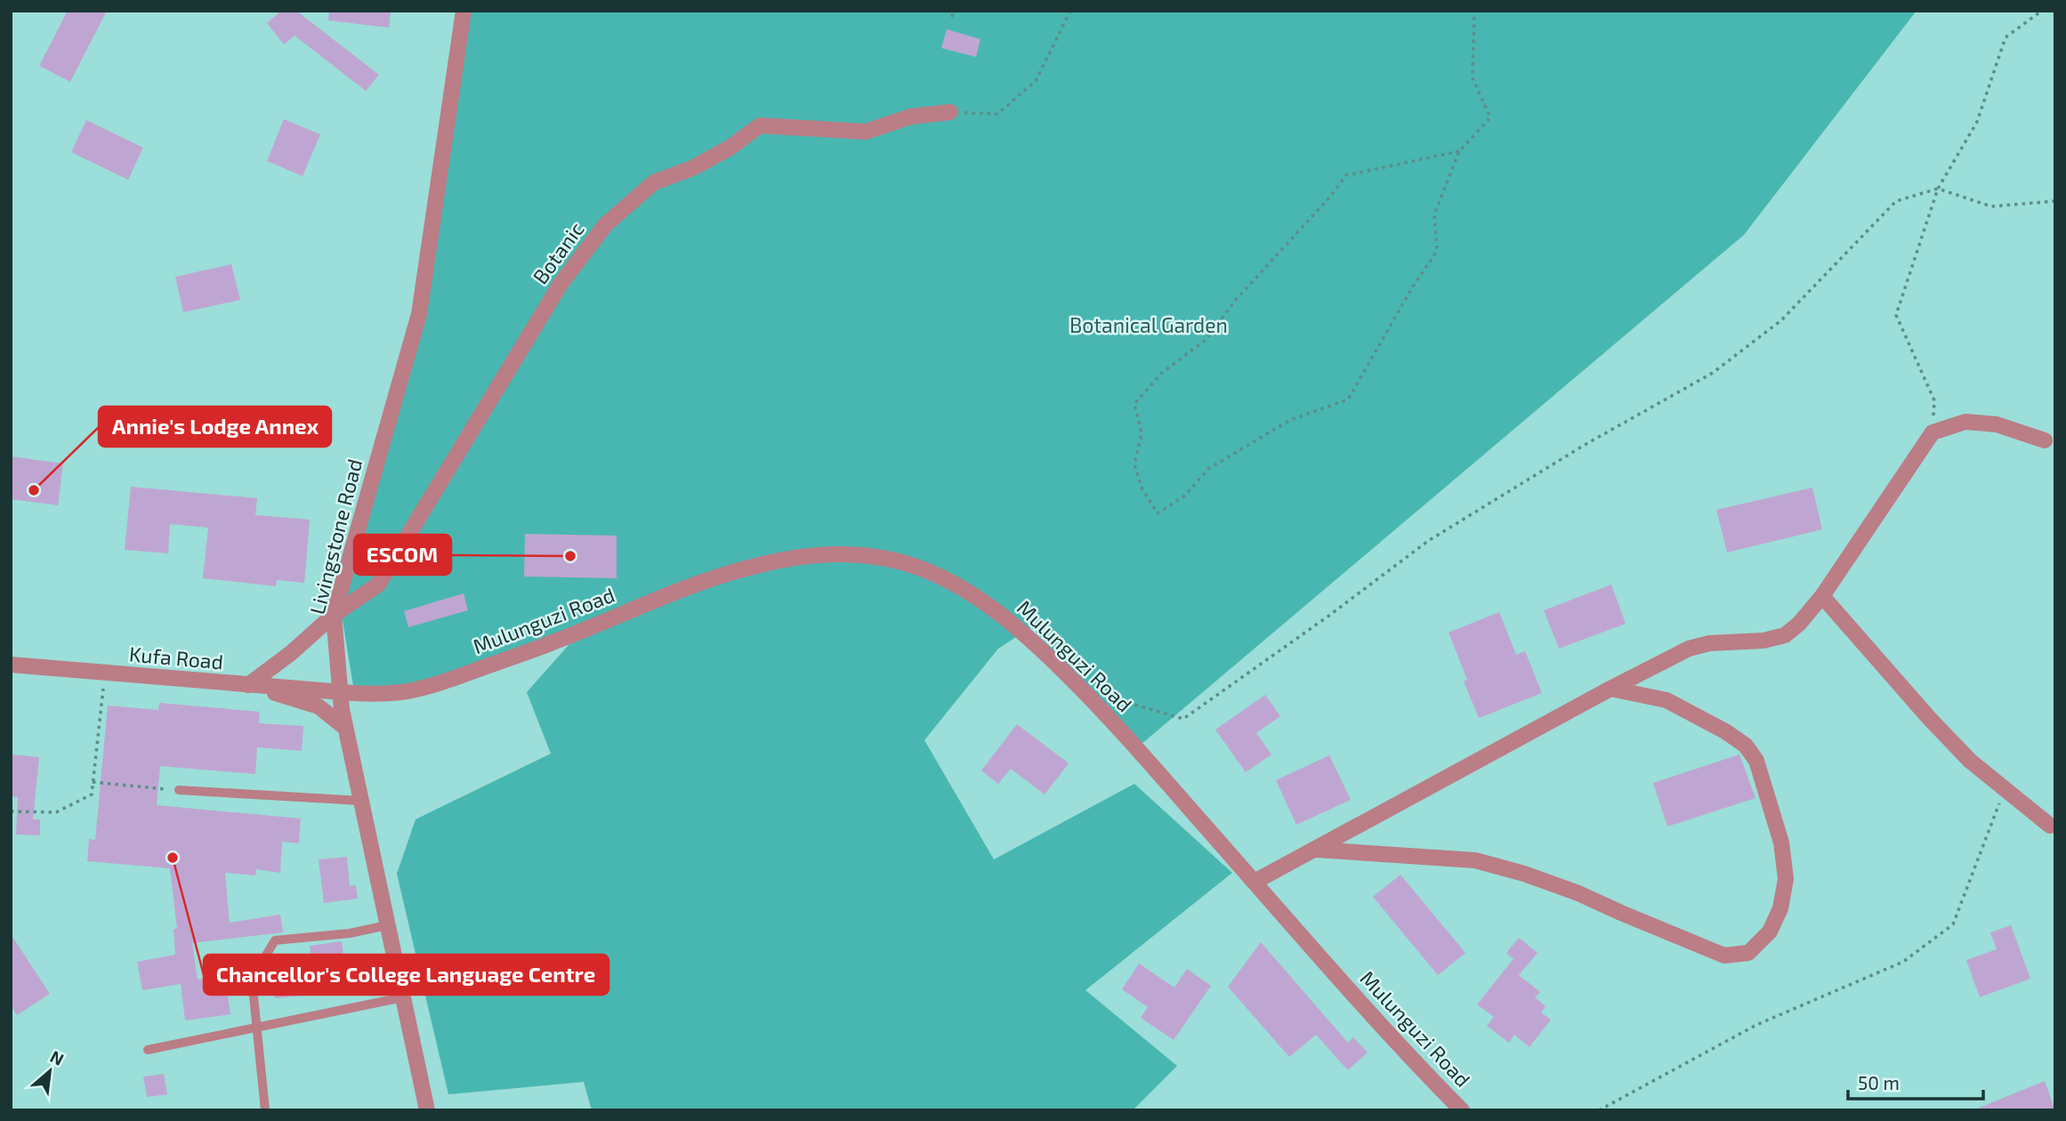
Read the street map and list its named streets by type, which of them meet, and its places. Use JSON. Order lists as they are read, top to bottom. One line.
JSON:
{"streets":{"street":["Botanic","Livingstone Road","Mulunguzi Road","Kufa Road"]},"crossings":[["Botanic","Livingstone Road"],["Botanic","Kufa Road"],["Livingstone Road","Mulunguzi Road"],["Livingstone Road","Kufa Road"],["Mulunguzi Road","Kufa Road"]],"parks":["Botanical Garden"],"places":["Annie's Lodge Annex","ESCOM","Chancellor's College Language Centre"],"scale_bar":"50 m","north":"top right"}
